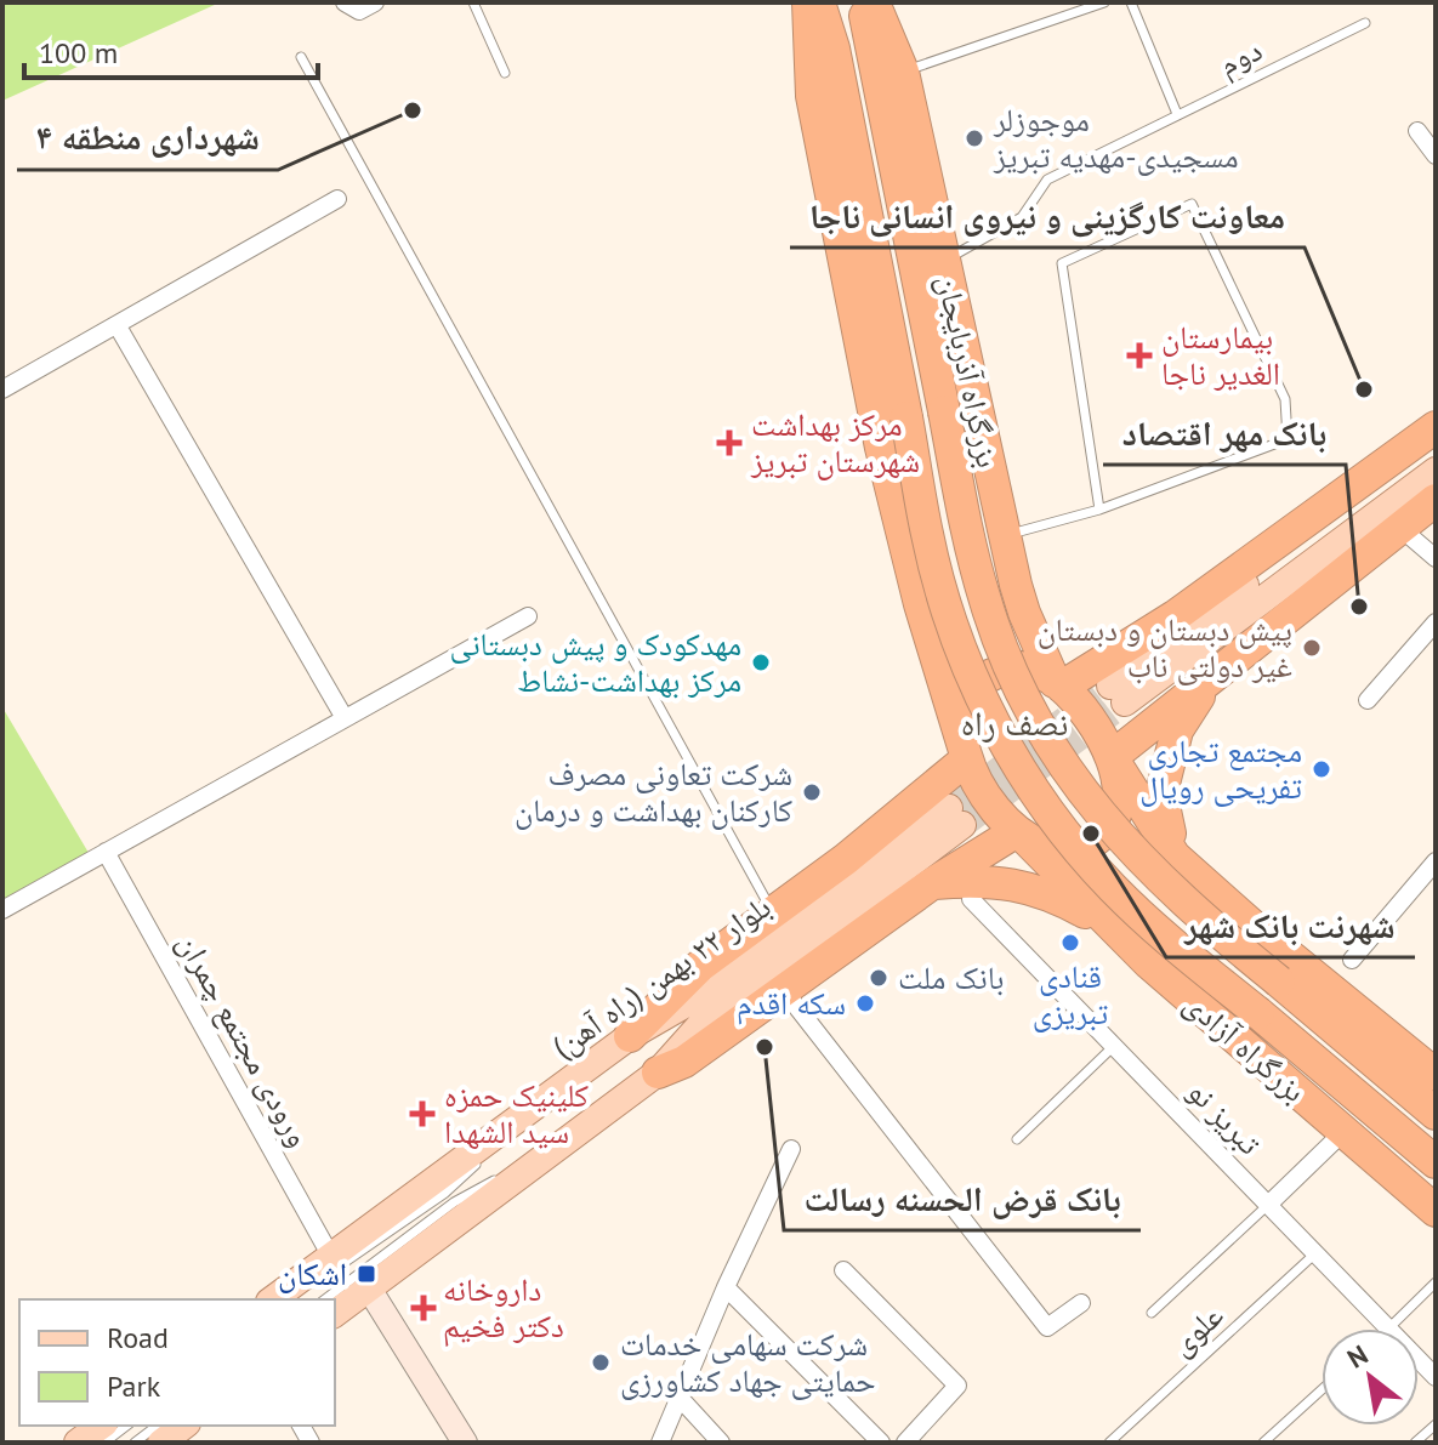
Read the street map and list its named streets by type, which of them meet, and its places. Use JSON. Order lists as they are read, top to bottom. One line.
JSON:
{"streets":{"highway":["بزرگراه آذربایجان","بزرگراه آزادی"],"main road":["بلوار ۲۲ بهمن (راه آهن)"],"street":["ورودی مجتمع چمران","تبریز نو"],"lane":["دوم","علوی"]},"crossings":[["دوم","بزرگراه آذربایجان"],["بزرگراه آذربایجان","بزرگراه آزادی"],["بلوار ۲۲ بهمن (راه آهن)","ورودی مجتمع چمران"],["تبریز نو","علوی"]],"districts":["نصف راه"],"places":{"other":["شهرداری منطقه ۴","موجوزلر مسجیدی-مهدیه تبریز","معاونت کارگزینی و نیروی انسانی ناجا","بانک مهر اقتصاد","پیش دبستان و دبستان غیر دولتی ناب","مهدکودک و پیش دبستانی مرکز بهداشت-نشاط","مجتمع تجاری تفریحی رویال","شرکت تعاونی مصرف کارکنان بهداشت و درمان","شهرنت بانک شهر","قنادی تبریزی","بانک ملت","سکه اقدم","بانک قرض الحسنه رسالت","شرکت سهامی خدمات حمایتی جهاد کشاورزی"],"health":["بیمارستان الغدیر ناجا","مرکز بهداشت شهرستان تبریز","کلینیک حمزه سید الشهدا","داروخانه دکتر فخیم"],"transit":["اشکان"]},"legend":["Road","Park"],"scale_bar":"100 m","north":"top left"}
